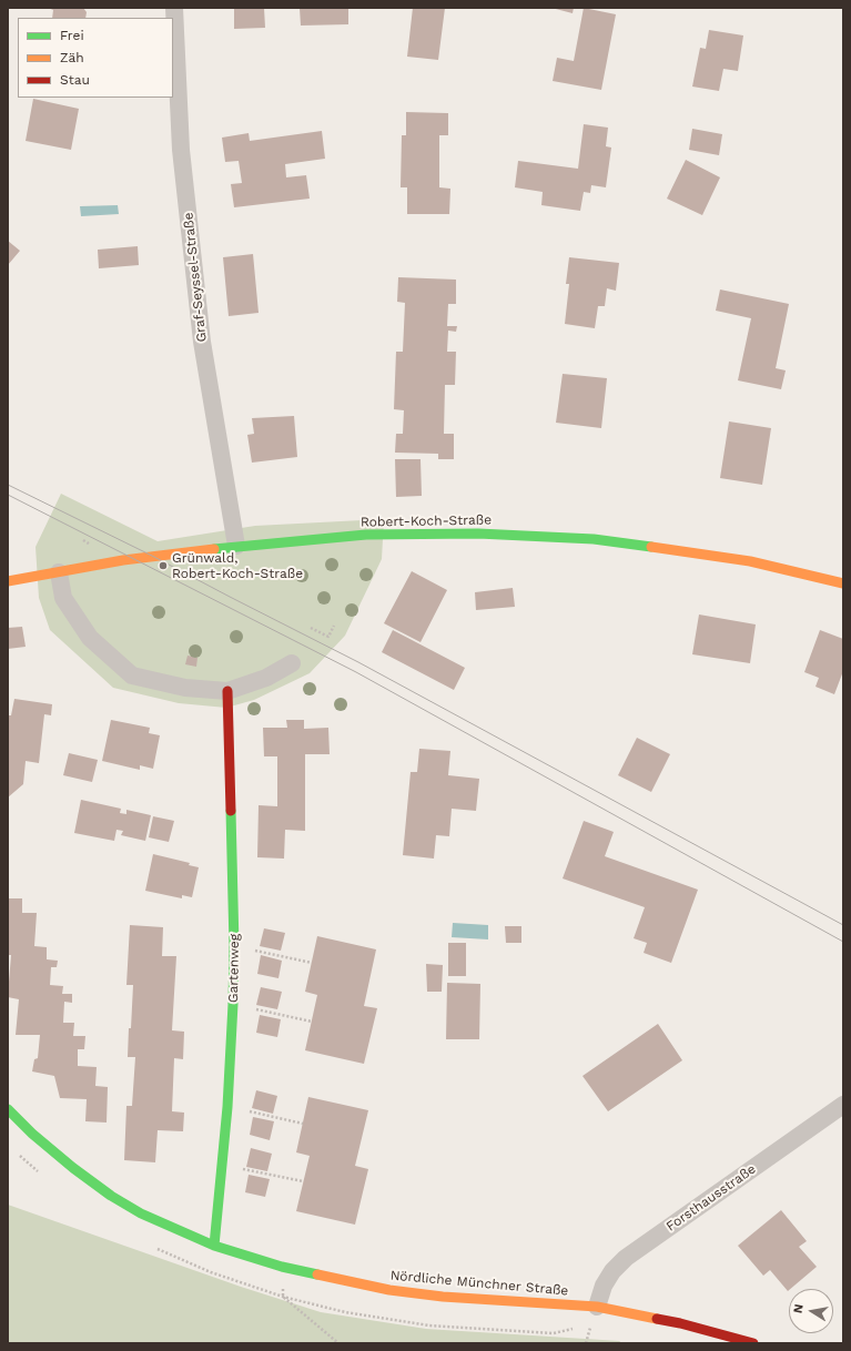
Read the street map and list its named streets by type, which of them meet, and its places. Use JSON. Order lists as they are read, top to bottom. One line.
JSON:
{"streets":{"street":["Graf-Seyssel-Straße","Robert-Koch-Straße","Gartenweg","Forsthausstraße","Nördliche Münchner Straße"]},"crossings":[["Graf-Seyssel-Straße","Robert-Koch-Straße"],["Gartenweg","Nördliche Münchner Straße"],["Forsthausstraße","Nördliche Münchner Straße"]],"places":["Grünwald, Robert-Koch-Straße"],"legend":["Frei","Zäh","Stau"],"north":"left"}
